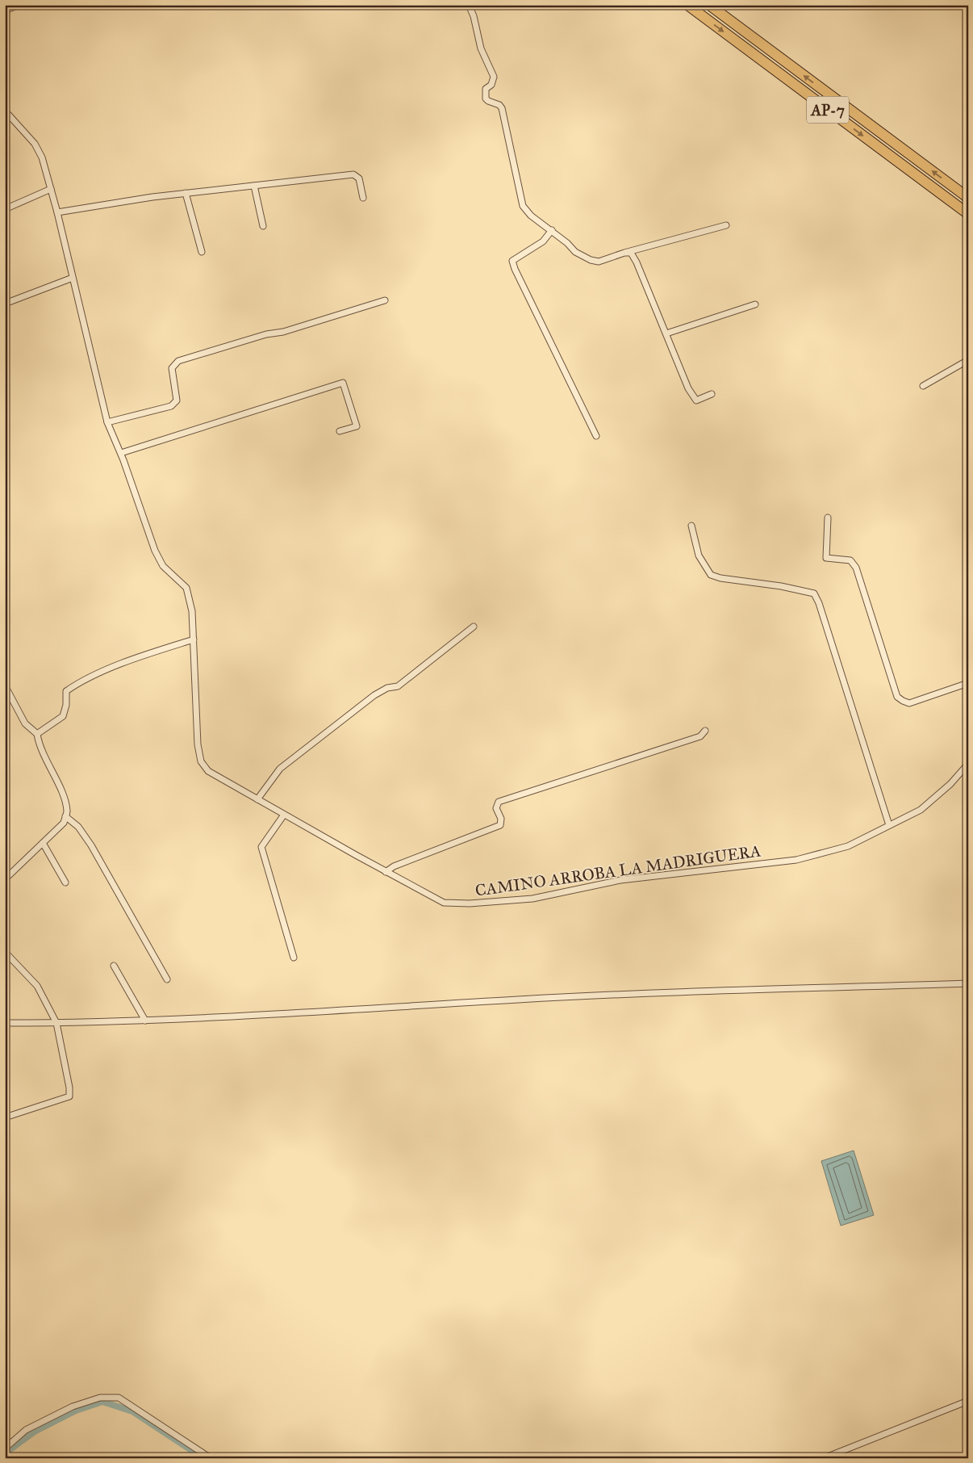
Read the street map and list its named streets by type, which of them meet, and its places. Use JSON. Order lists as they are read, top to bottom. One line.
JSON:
{"streets":{"highway":["AP-7"],"street":["CAMINO ARROBA LA MADRIGUERA"]}}
